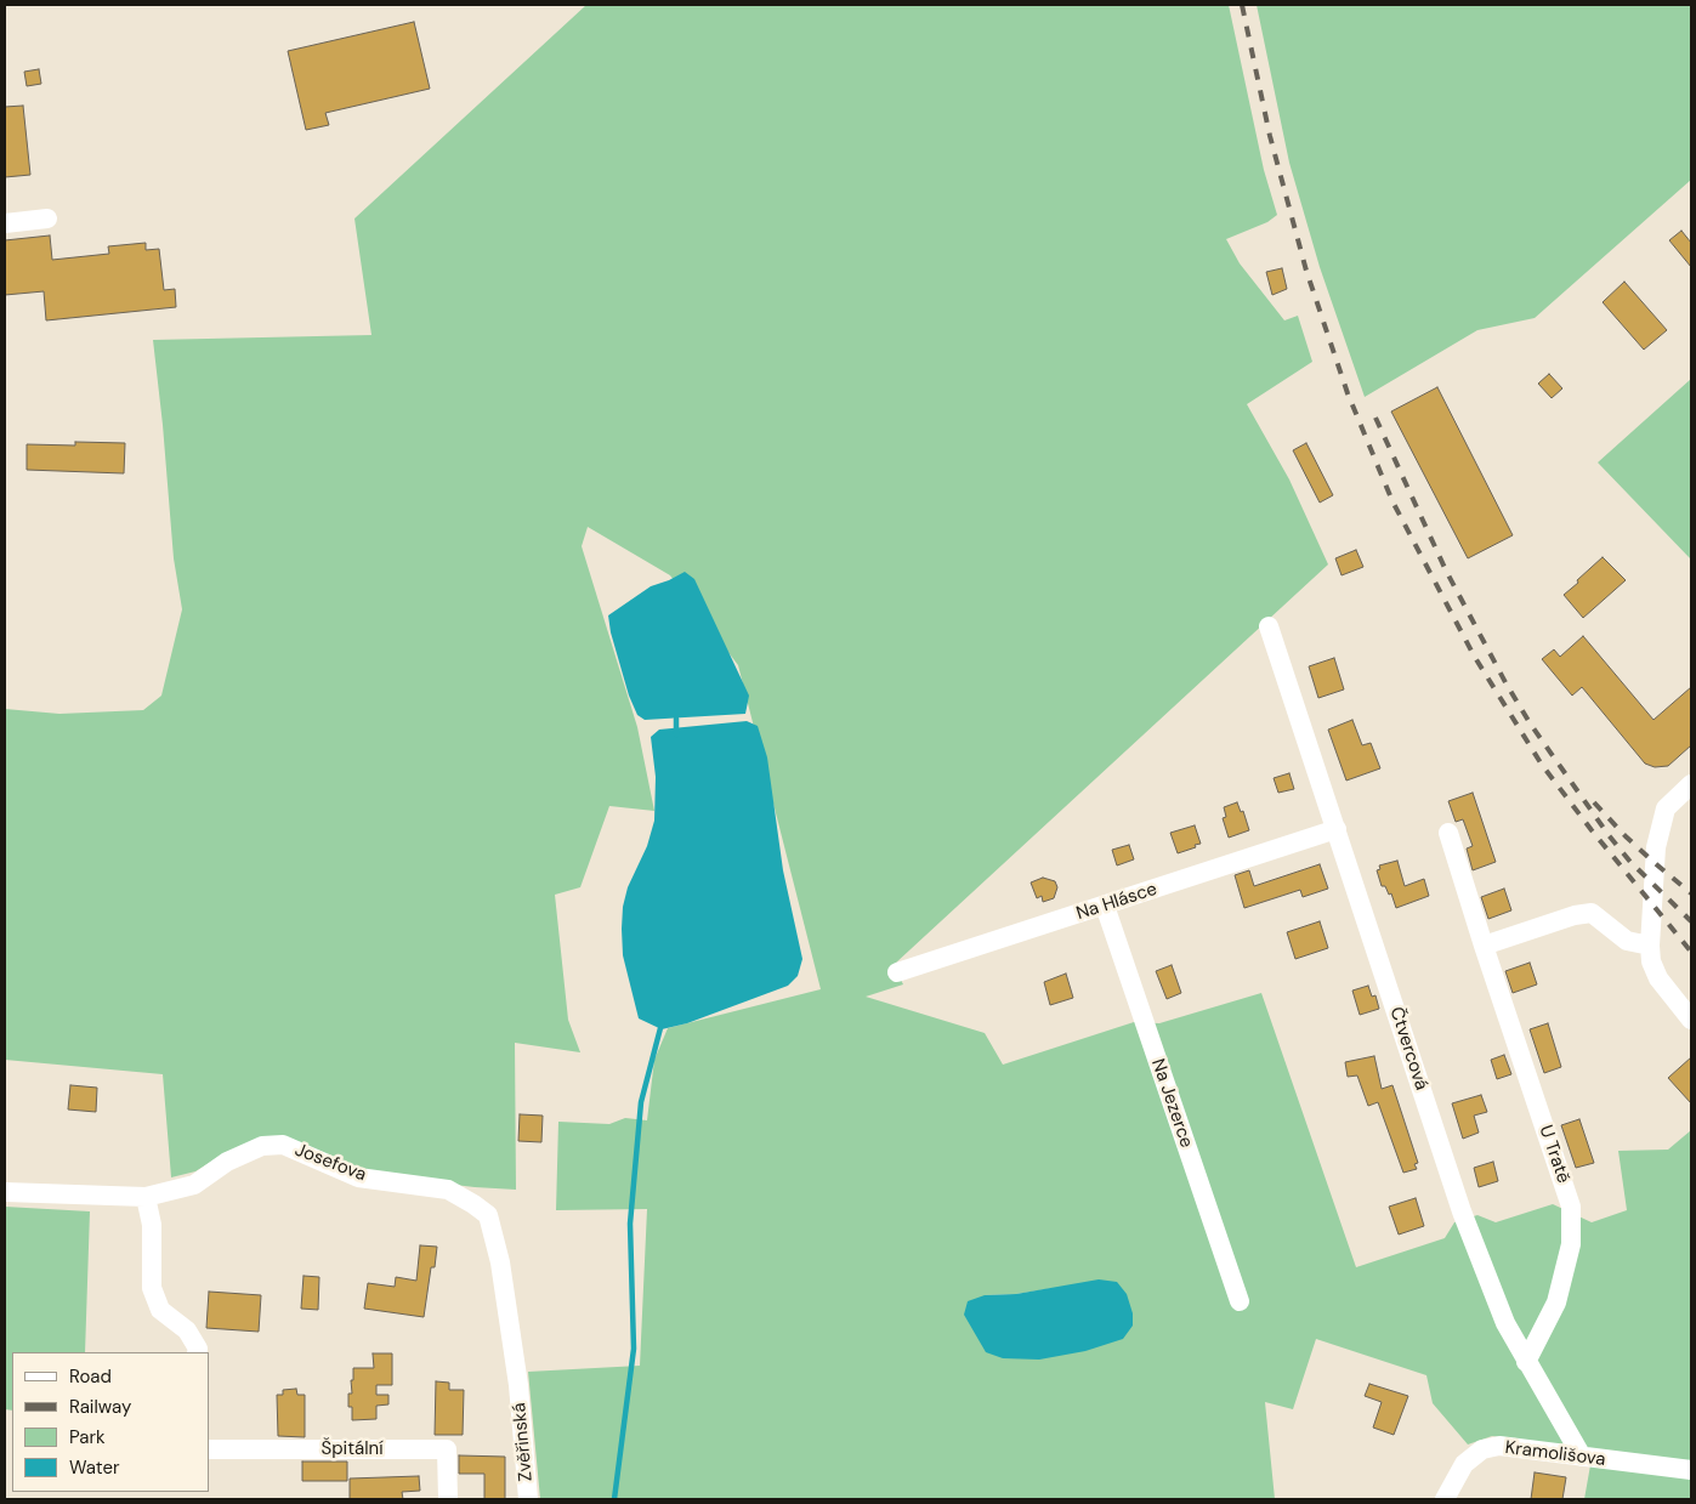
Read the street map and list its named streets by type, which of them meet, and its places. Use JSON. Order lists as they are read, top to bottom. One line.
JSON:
{"streets":{"street":["Na Hlásce","Čtvercová","Na Jezerce","U Tratě","Josefova","Zvěřinská","Špitální","Kramolišova"]},"crossings":[["Na Hlásce","Čtvercová"],["Na Hlásce","Na Jezerce"],["Čtvercová","U Tratě"],["Čtvercová","Kramolišova"],["Josefova","Zvěřinská"]],"legend":["Road","Railway","Park","Water"]}
